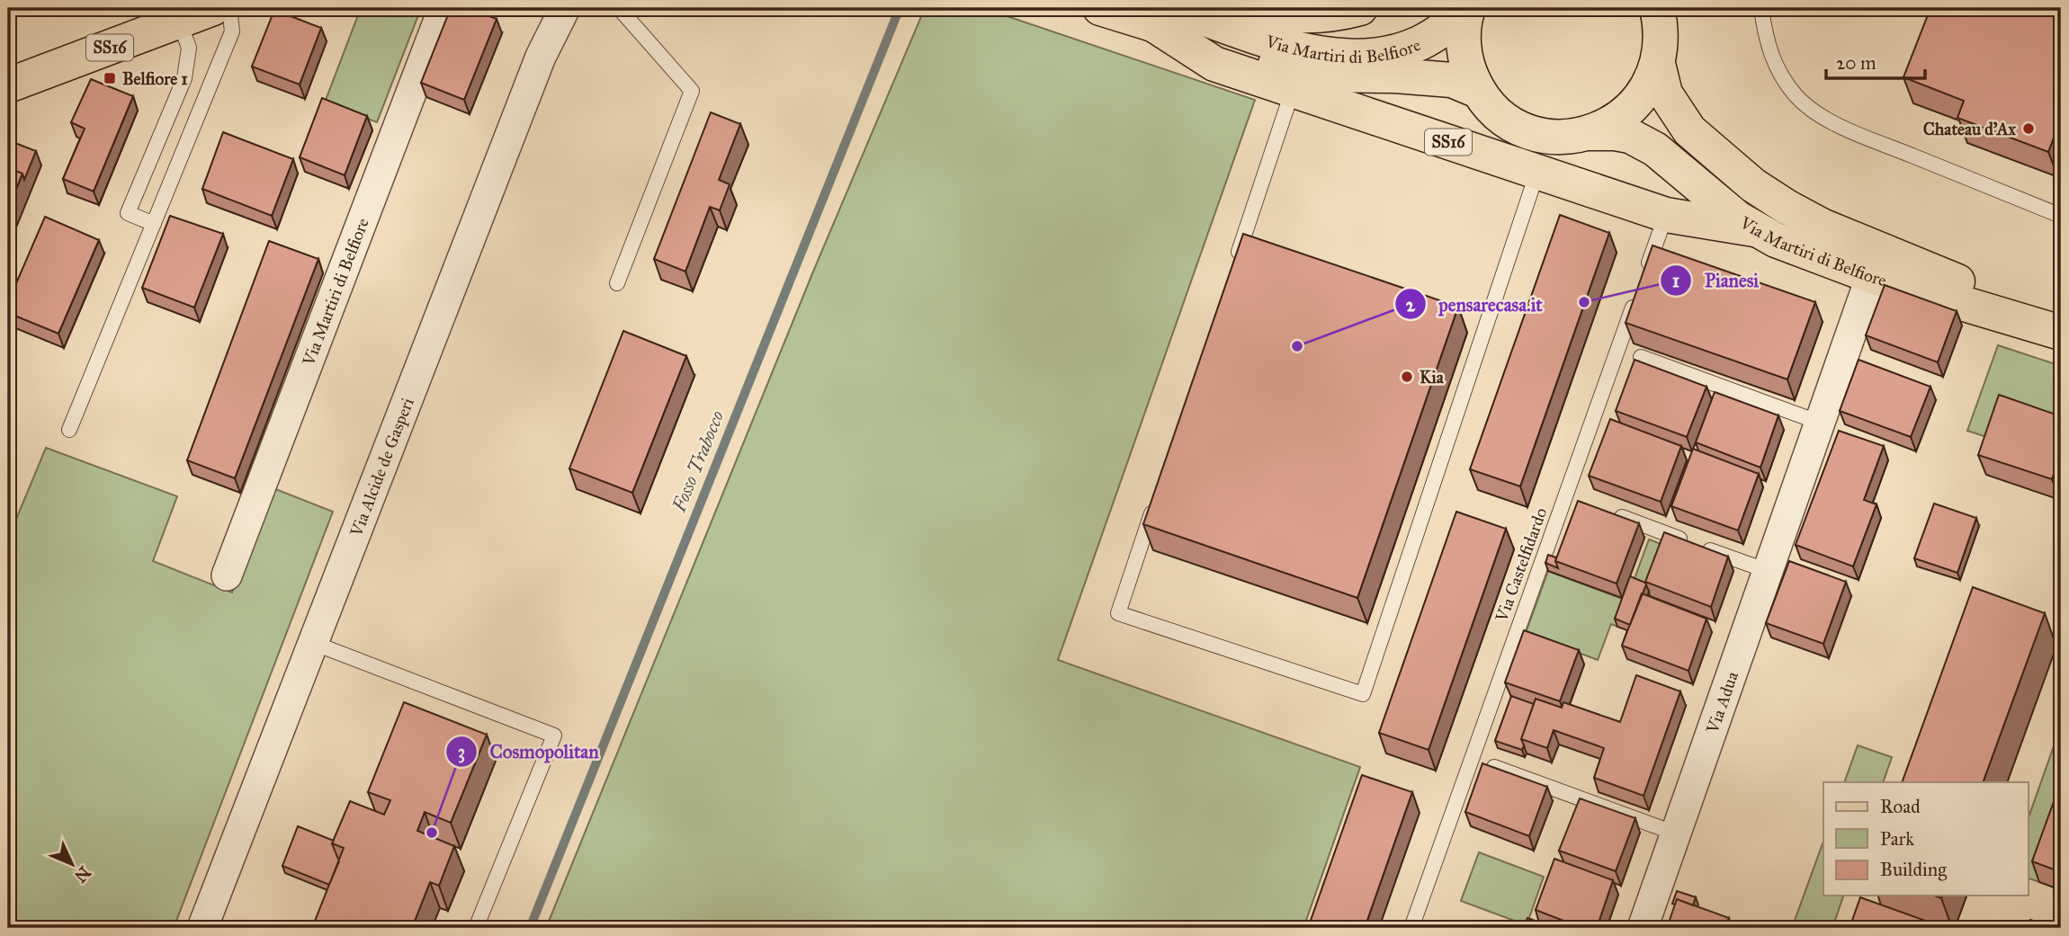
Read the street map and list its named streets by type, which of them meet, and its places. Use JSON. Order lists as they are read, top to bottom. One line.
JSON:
{"streets":{"main road":["Via Martiri di Belfiore","SS16"],"street":["Via Alcide de Gasperi","Via Adua"],"lane":["Via Castelfidardo"]},"crossings":[["Via Martiri di Belfiore","SS16"],["Via Martiri di Belfiore","Via Adua"]],"water":["Fosso Trabocco"],"places":{"transit":["Belfiore 1"],"other":["Chateau d'Ax","Pianesi","pensarecasa.it","Kia","Cosmopolitan"]},"legend":["Road","Park","Building"],"scale_bar":"20 m","north":"bottom right"}
